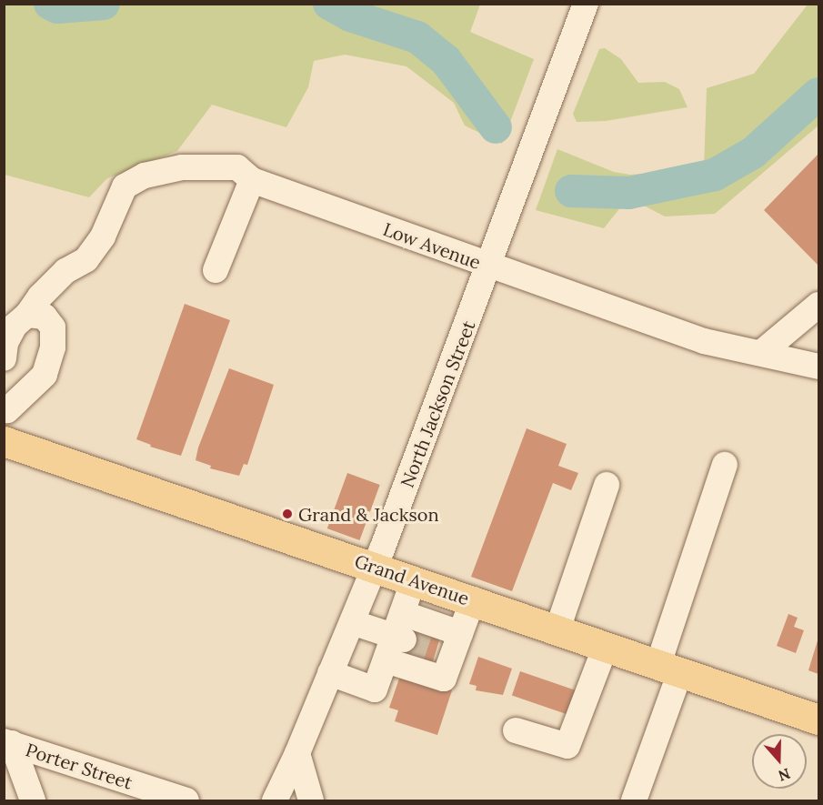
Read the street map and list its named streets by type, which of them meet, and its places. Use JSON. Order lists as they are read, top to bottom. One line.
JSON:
{"streets":{"main road":["Grand Avenue"],"street":["Low Avenue","North Jackson Street","Porter Street"]},"crossings":[["Low Avenue","North Jackson Street"],["North Jackson Street","Grand Avenue"]],"places":["Grand & Jackson"],"north":"bottom"}
